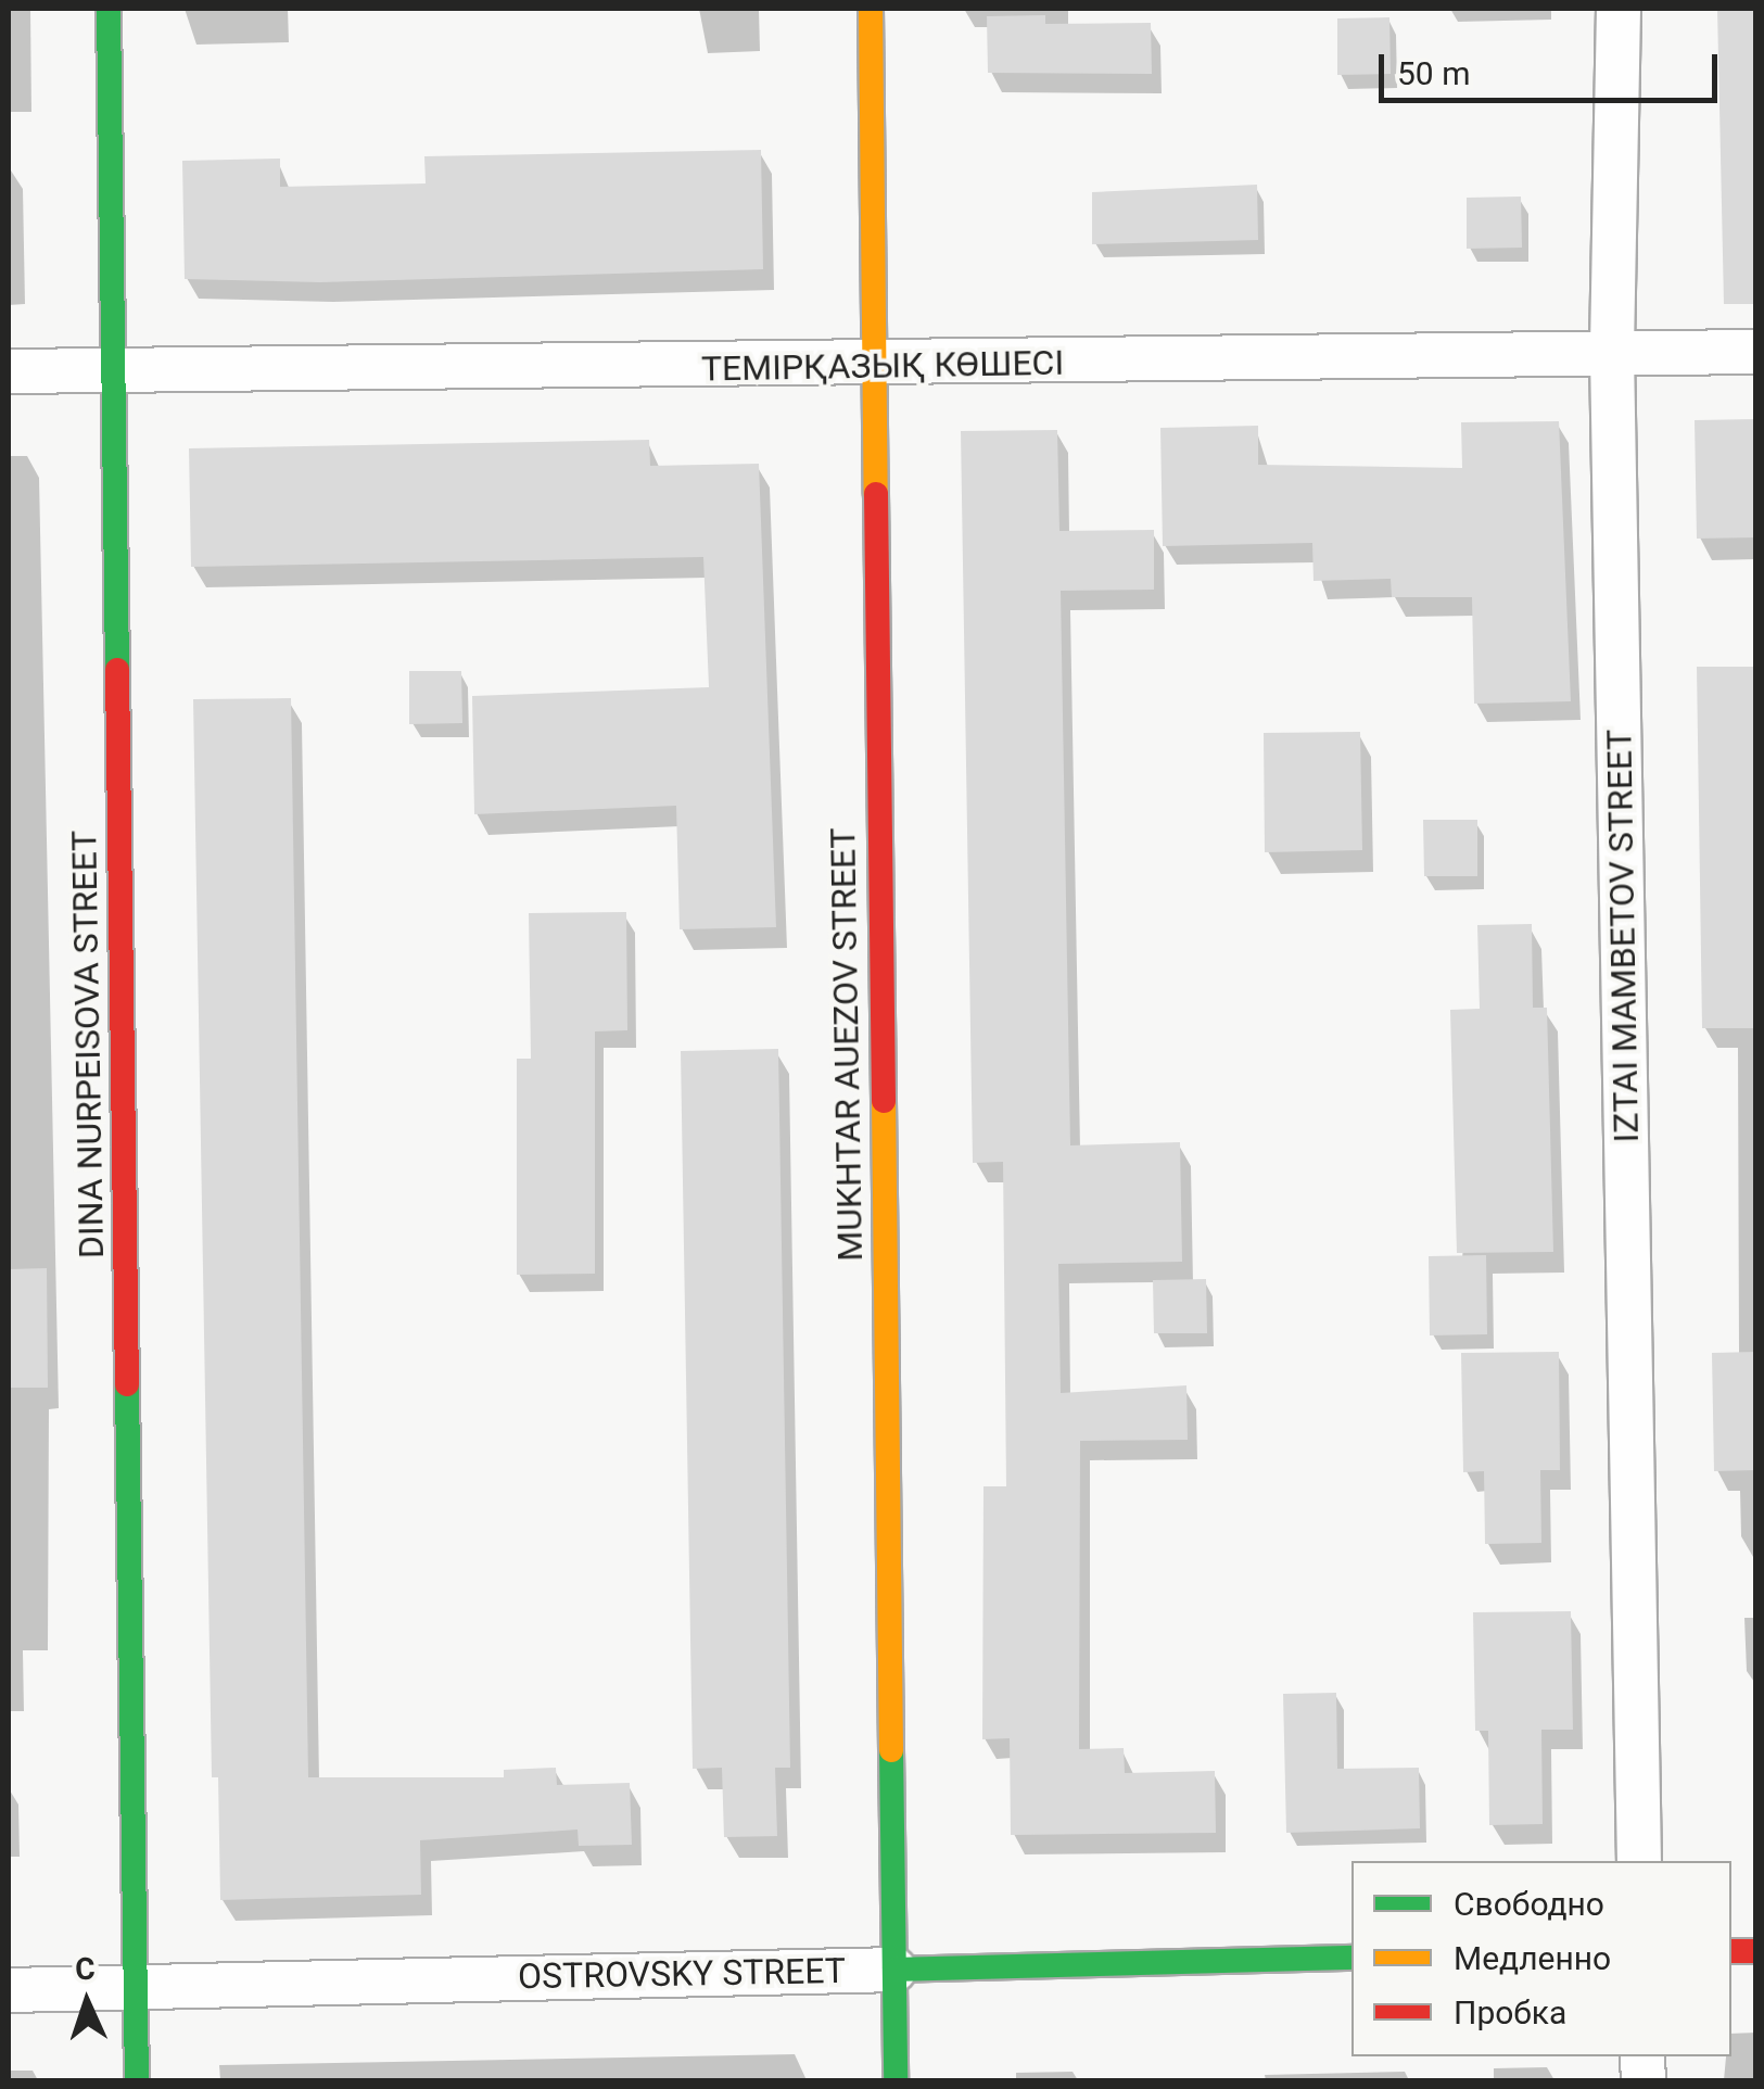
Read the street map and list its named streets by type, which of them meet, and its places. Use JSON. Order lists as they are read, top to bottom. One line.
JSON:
{"streets":{"street":["ТЕМІРҚАЗЫҚ КӨШЕСІ","IZTAI MAMBETOV STREET","DINA NURPEISOVA STREET","MUKHTAR AUEZOV STREET","OSTROVSKY STREET"]},"crossings":[["ТЕМІРҚАЗЫҚ КӨШЕСІ","IZTAI MAMBETOV STREET"],["ТЕМІРҚАЗЫҚ КӨШЕСІ","DINA NURPEISOVA STREET"],["ТЕМІРҚАЗЫҚ КӨШЕСІ","MUKHTAR AUEZOV STREET"],["DINA NURPEISOVA STREET","OSTROVSKY STREET"],["MUKHTAR AUEZOV STREET","OSTROVSKY STREET"]],"legend":["Свободно","Медленно","Пробка"],"scale_bar":"50 m","north":"top"}
